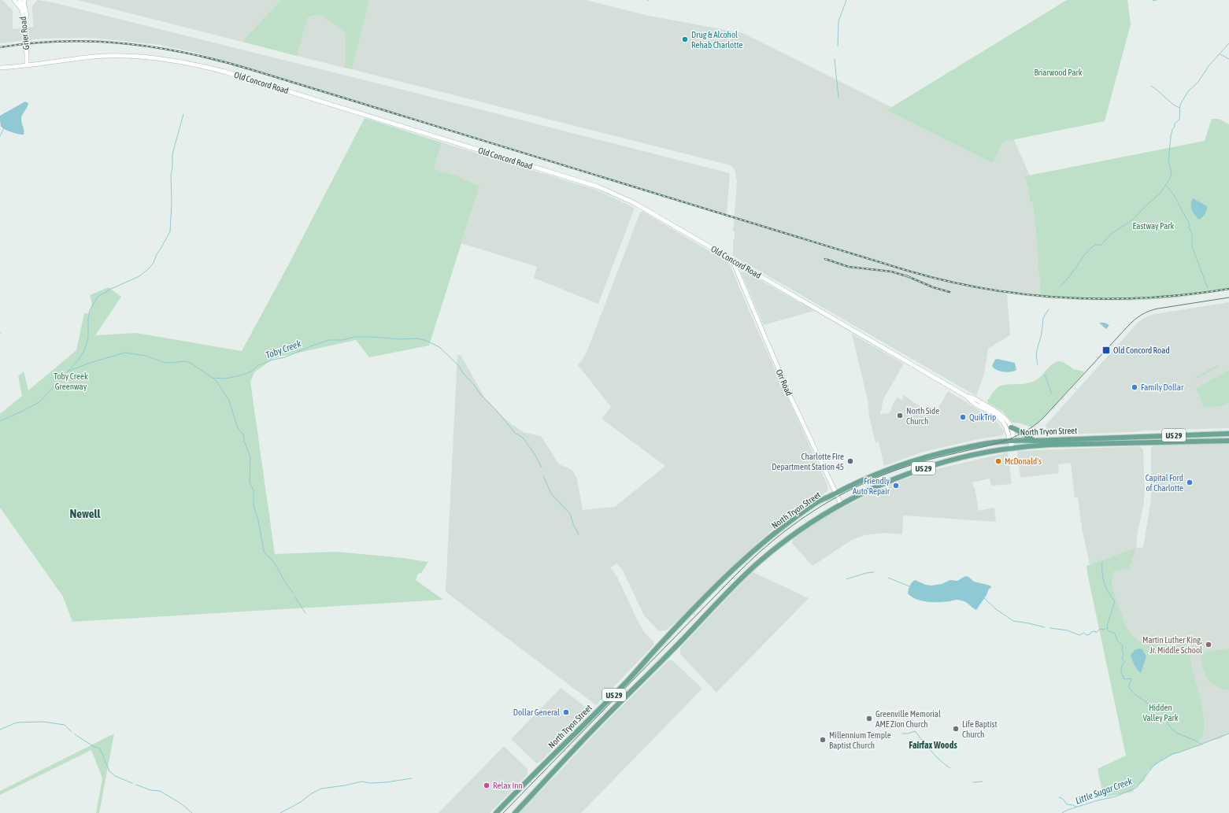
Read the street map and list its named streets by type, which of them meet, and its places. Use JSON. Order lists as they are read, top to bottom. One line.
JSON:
{"streets":{"main road":["North Tryon Street","US 29"],"street":["Grier Road","Old Concord Road","Orr Road"]},"crossings":[["Grier Road","Old Concord Road"],["Old Concord Road","Orr Road"],["Old Concord Road","North Tryon Street"],["Orr Road","North Tryon Street"]],"districts":["Newell","Fairfax Woods"],"water":["Toby Creek","Little Sugar Creek"],"parks":["Briarwood Park","Eastway Park","Toby Creek Greenway","Hidden Valley Park"],"places":{"other":["Drug & Alcohol Rehab Charlotte","Family Dollar","North Side Church","QuikTrip","Charlotte Fire Department Station 45","McDonald's","Capital Ford of Charlotte","Friendly Auto Repair","Martin Luther King, Jr. Middle School","Dollar General","Greenville Memorial AME Zion Church","Life Baptist Church","Millennium Temple Baptist Church","Relax Inn"],"transit":["Old Concord Road"]}}
